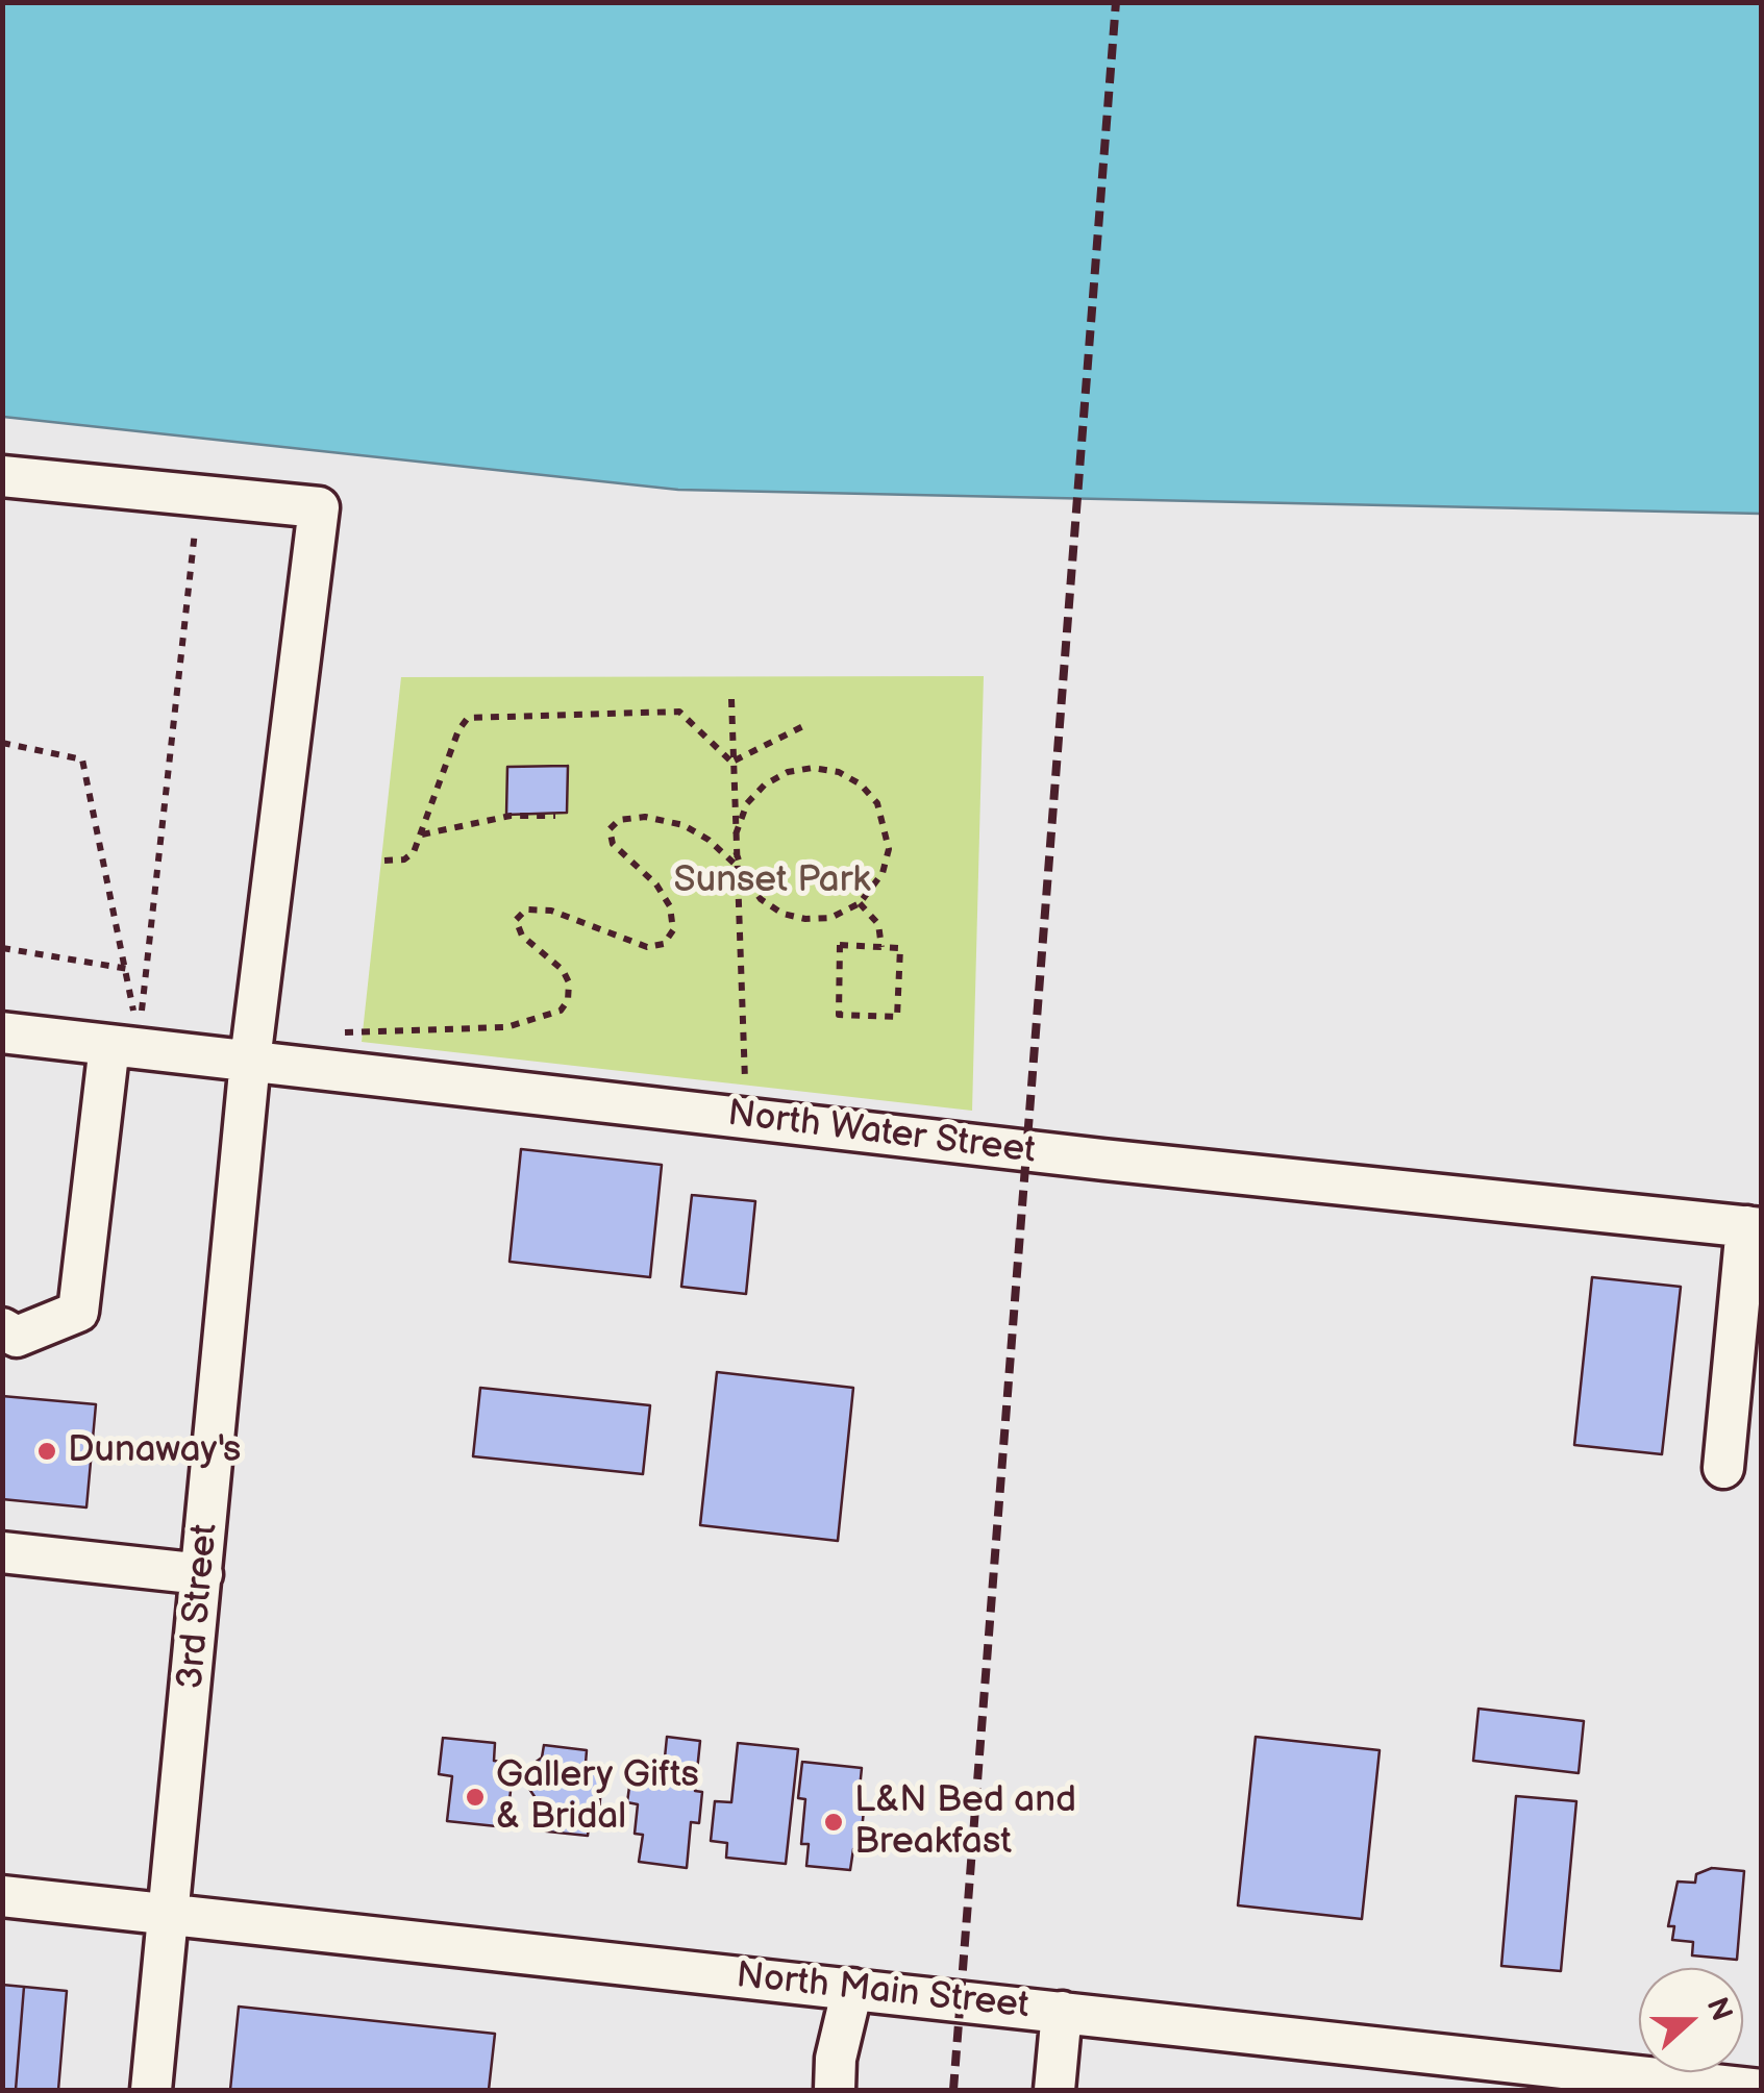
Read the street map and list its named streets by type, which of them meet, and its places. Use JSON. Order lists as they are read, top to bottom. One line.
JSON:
{"streets":{"street":["North Water Street","3rd Street","North Main Street"]},"crossings":[["North Water Street","3rd Street"],["3rd Street","North Main Street"]],"parks":["Sunset Park"],"places":["Dunaway's","Gallery Gifts & Bridal","L&N Bed and Breakfast"],"north":"right"}
